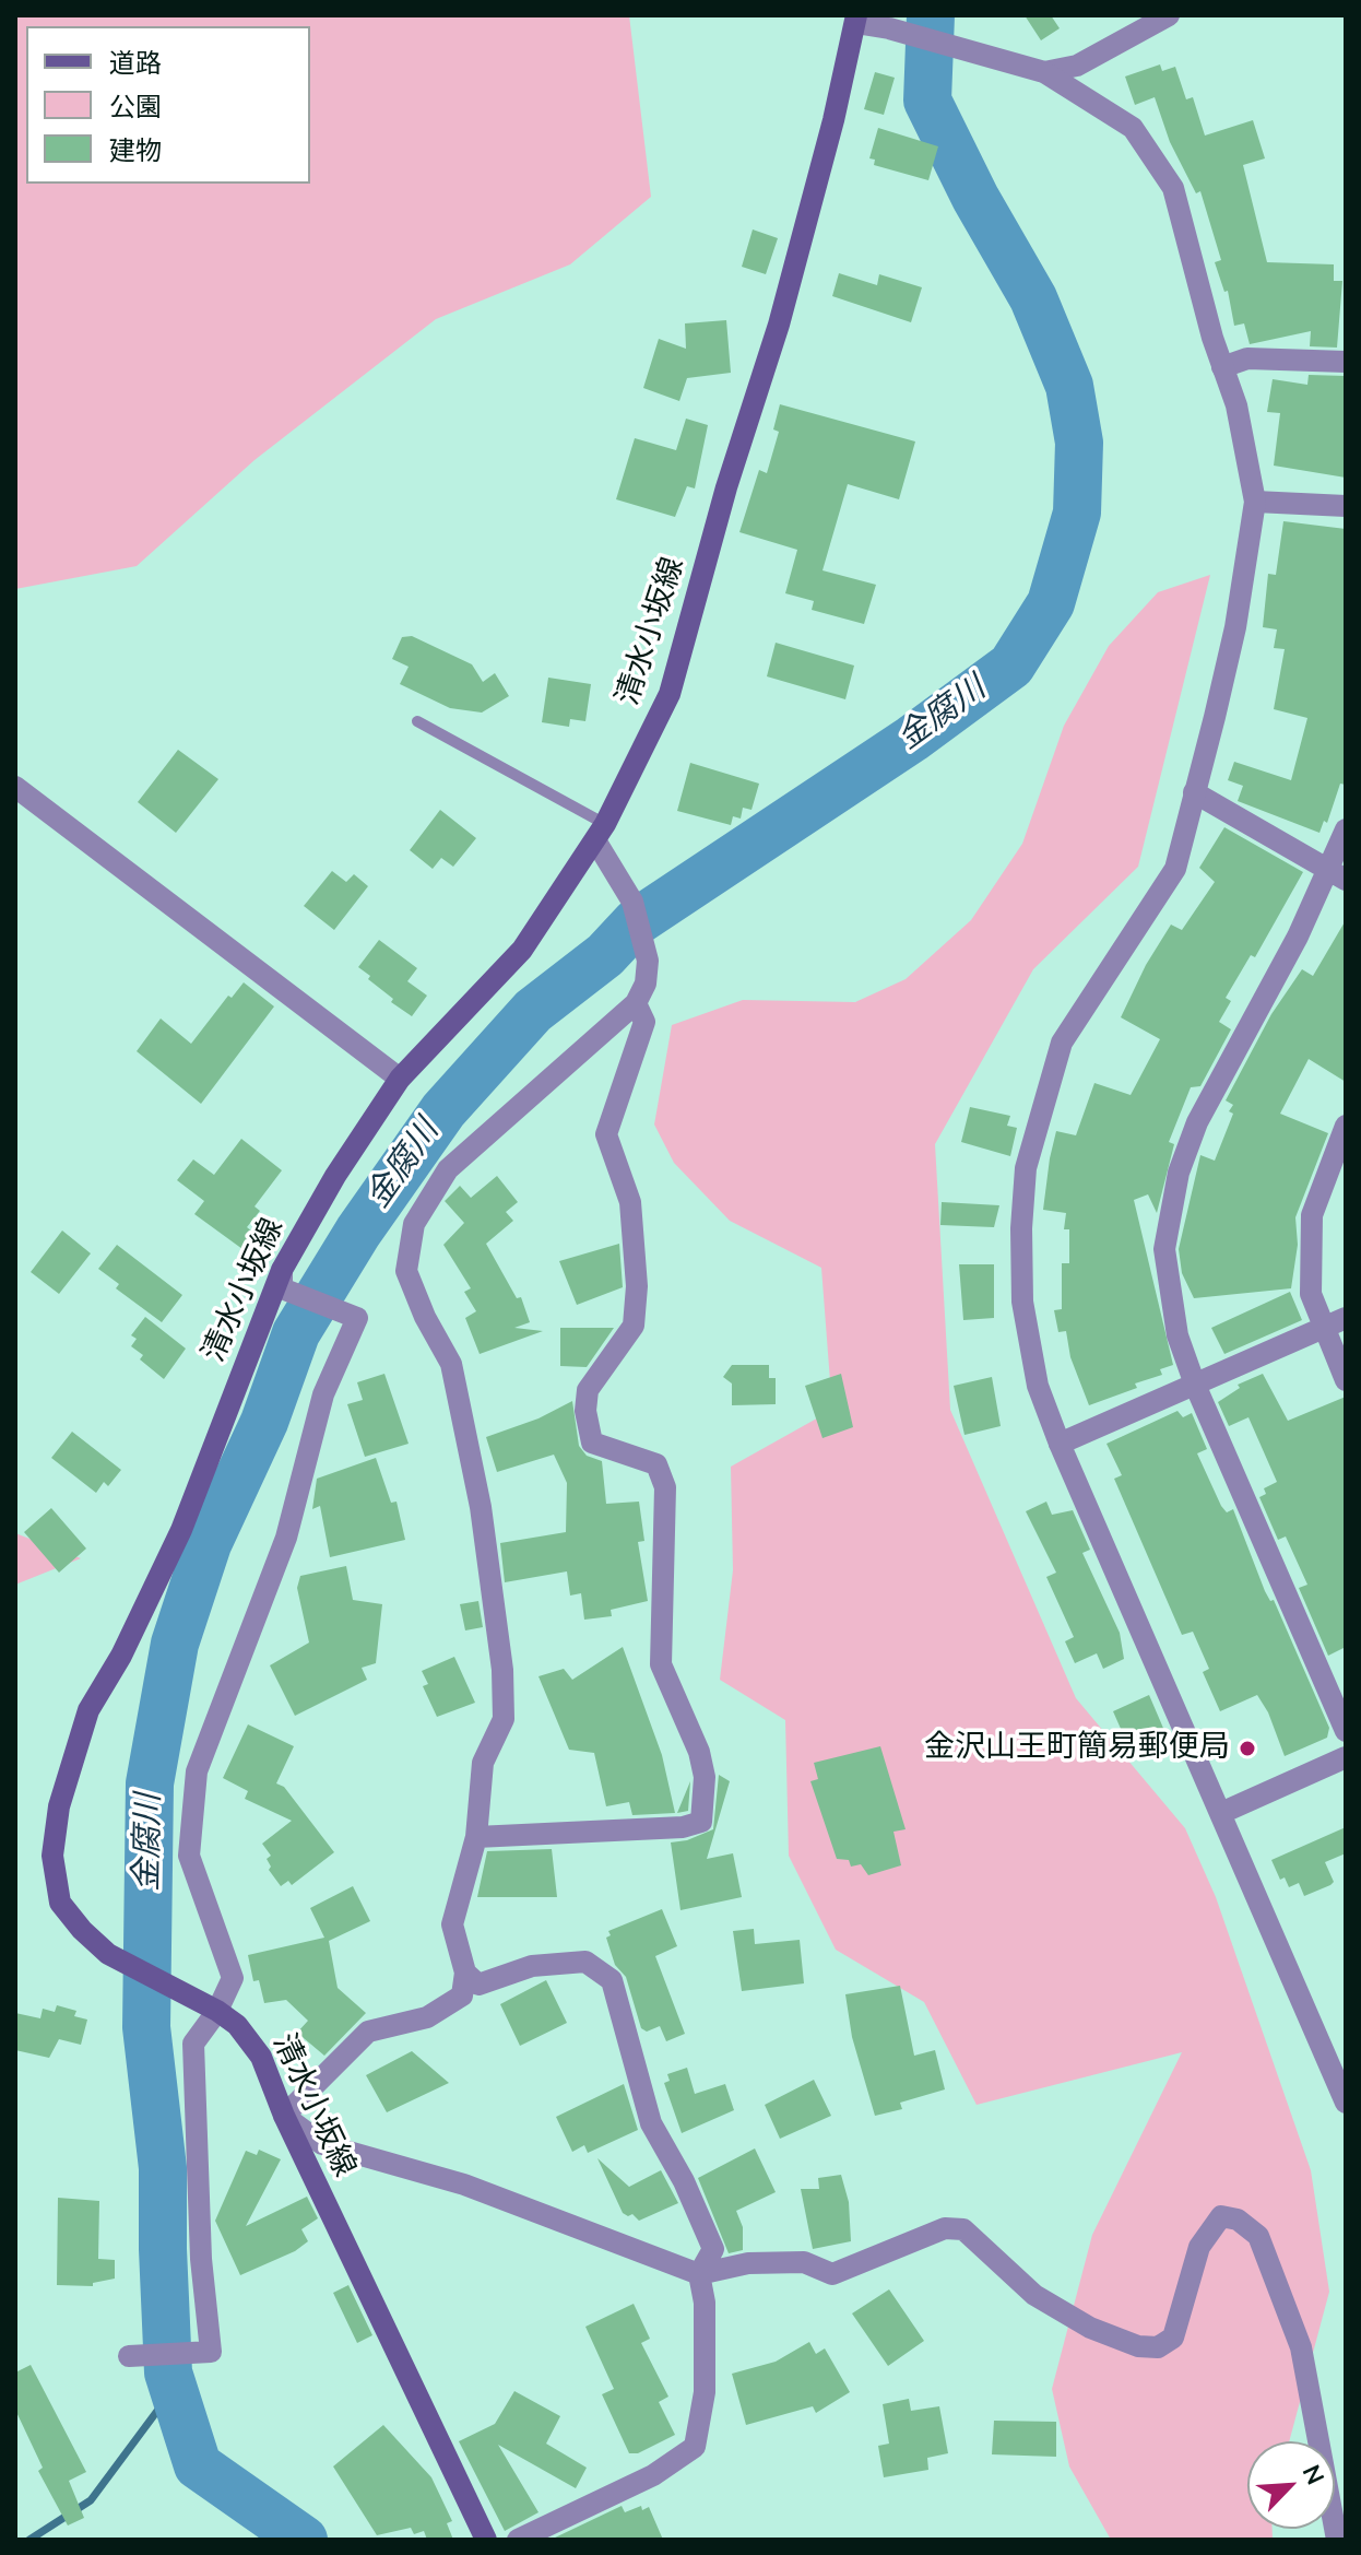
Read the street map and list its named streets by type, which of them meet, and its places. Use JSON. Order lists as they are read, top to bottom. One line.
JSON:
{"streets":{"main road":["清水小坂線"]},"water":["金腐川"],"places":["金沢山王町簡易郵便局"],"legend":["道路","公園","建物"],"north":"top right"}
